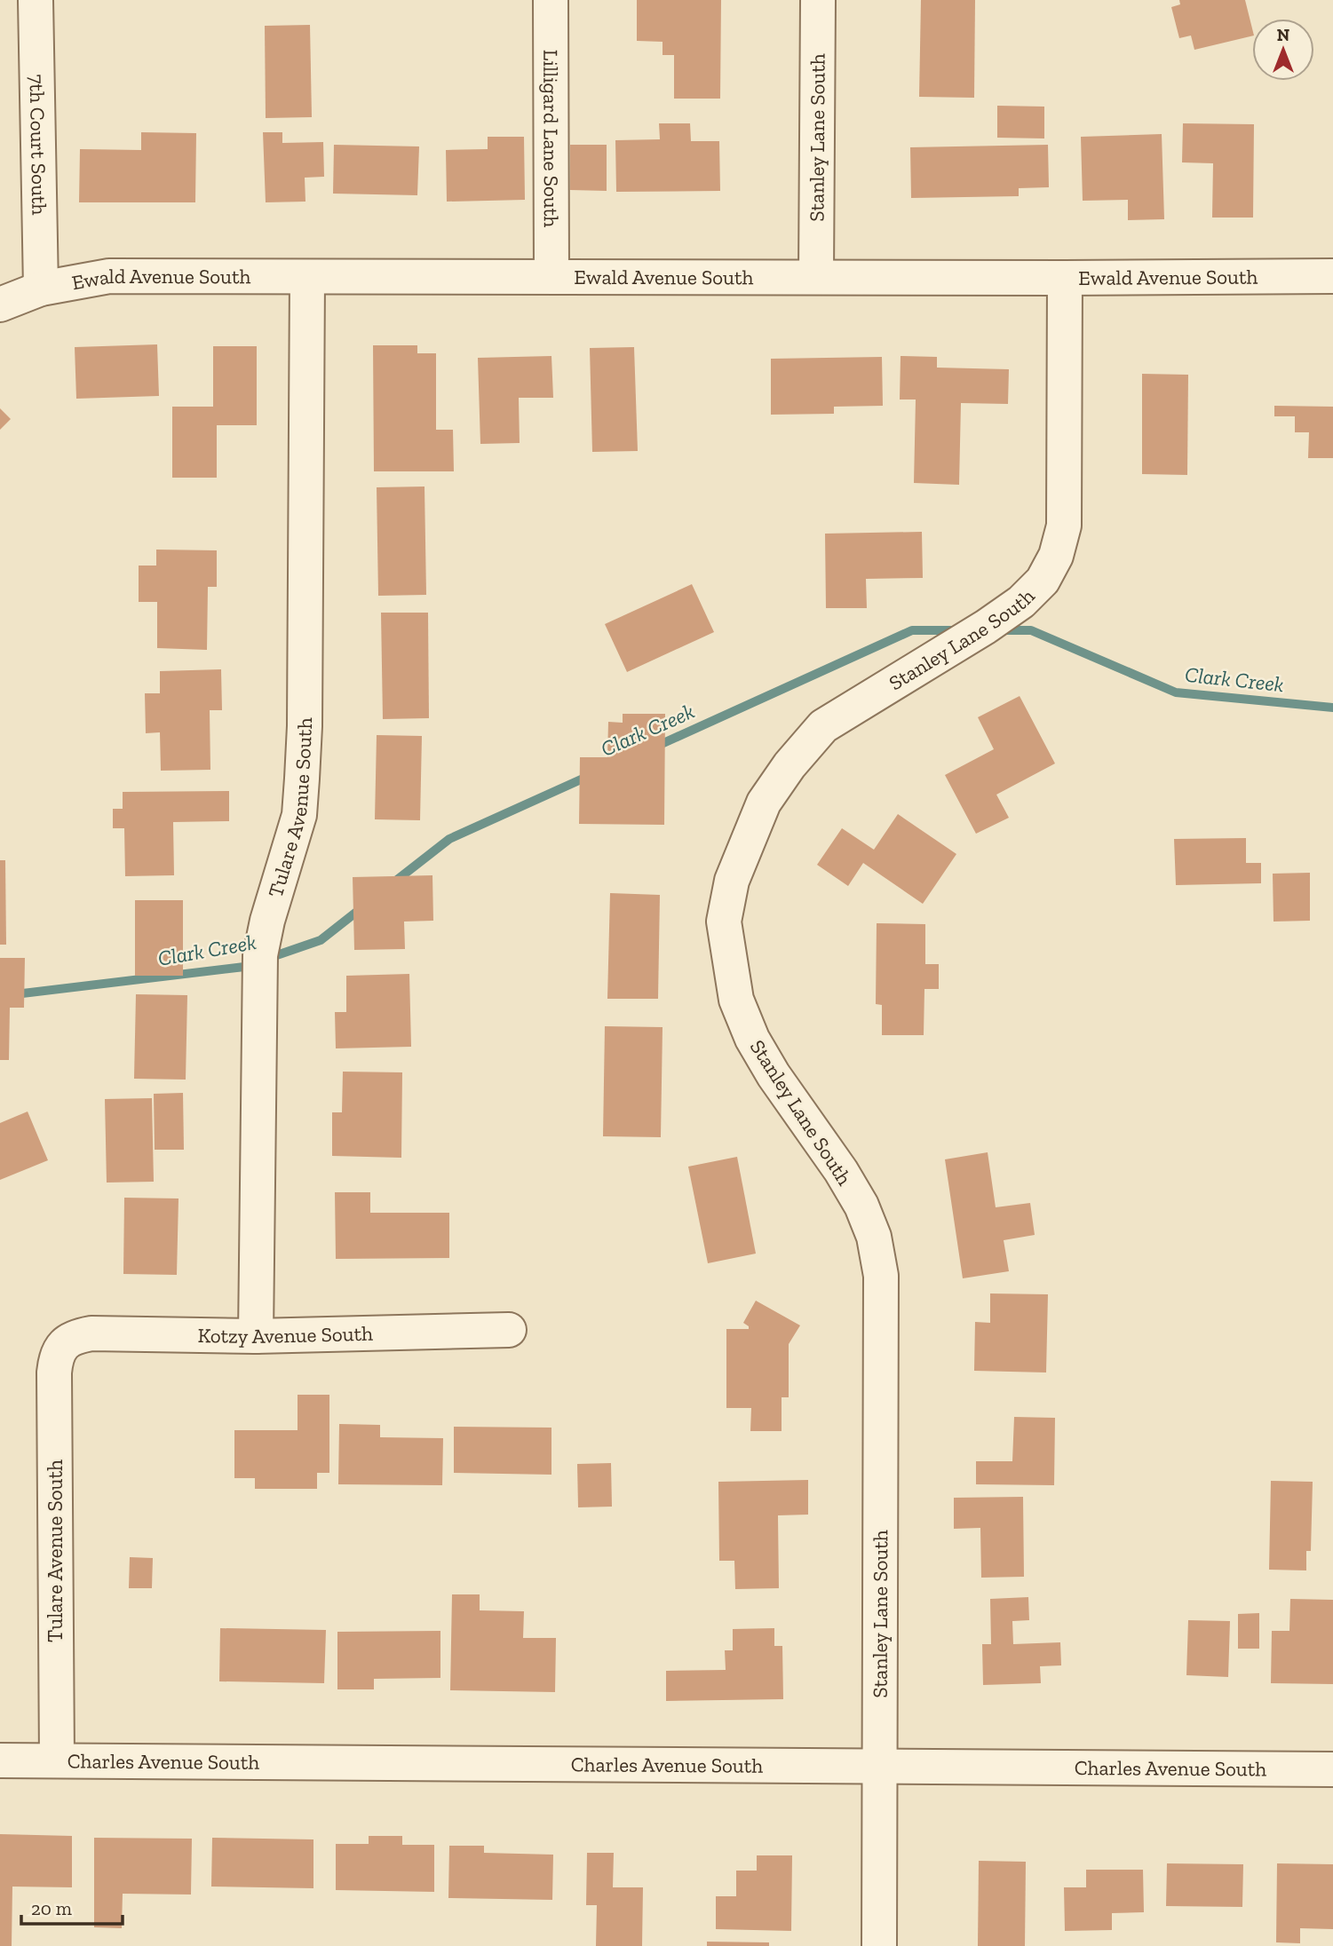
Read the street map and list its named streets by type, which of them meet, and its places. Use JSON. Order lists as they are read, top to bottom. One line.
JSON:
{"streets":{"street":["Lilligard Lane South","Stanley Lane South","7th Court South","Ewald Avenue South","Tulare Avenue South","Kotzy Avenue South","Charles Avenue South"]},"crossings":[["Lilligard Lane South","Ewald Avenue South"],["Stanley Lane South","Ewald Avenue South"],["Stanley Lane South","Charles Avenue South"],["7th Court South","Ewald Avenue South"],["Ewald Avenue South","Tulare Avenue South"],["Tulare Avenue South","Kotzy Avenue South"],["Tulare Avenue South","Charles Avenue South"]],"water":["Clark Creek"],"scale_bar":"20 m","north":"top"}
